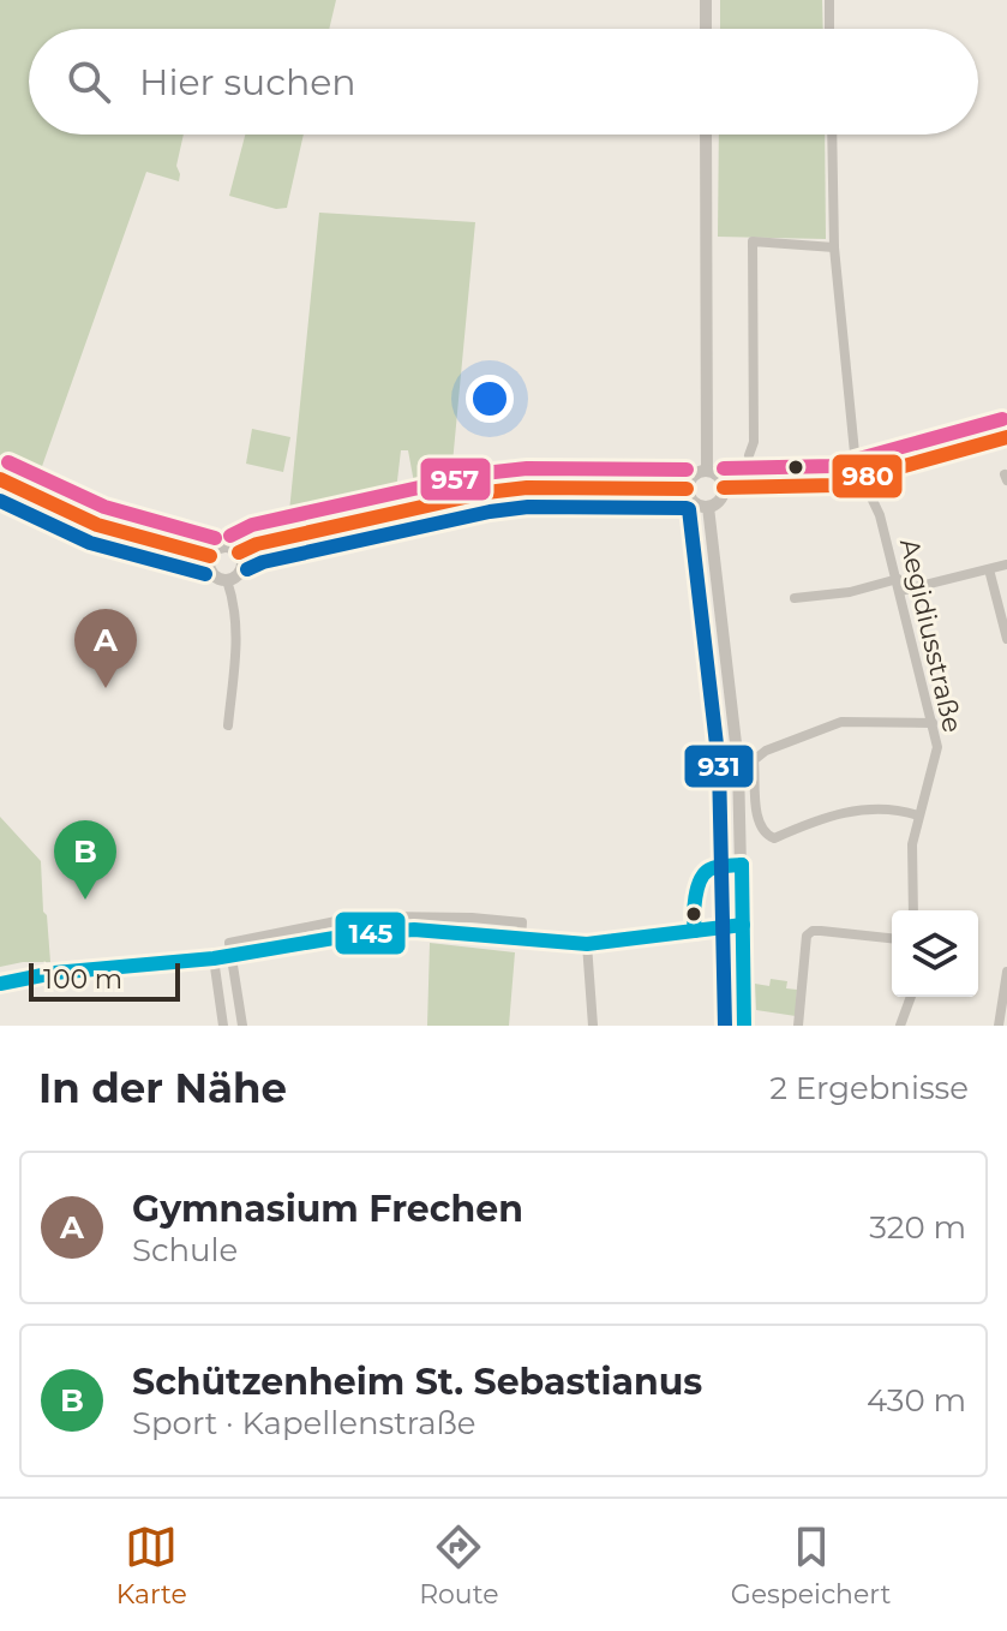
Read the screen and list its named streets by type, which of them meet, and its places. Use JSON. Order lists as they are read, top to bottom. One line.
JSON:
{"streets":{"street":["Aegidiusstraße"]},"lines":["transit line 957","transit line 980","transit line 931","transit line 145"],"scale_bar":"100 m","page":{"search":"Hier suchen","pins":["A","B"],"scale":"100 m","heading":["In der Nähe","2 Ergebnisse"],"list":[{"mark":"A","name":"Gymnasium Frechen","note":"Schule","value":"320 m"},{"mark":"B","name":"Schützenheim St. Sebastianus","note":"Sport · Kapellenstraße","value":"430 m"}],"nav":["Karte","Route","Gespeichert"]}}
